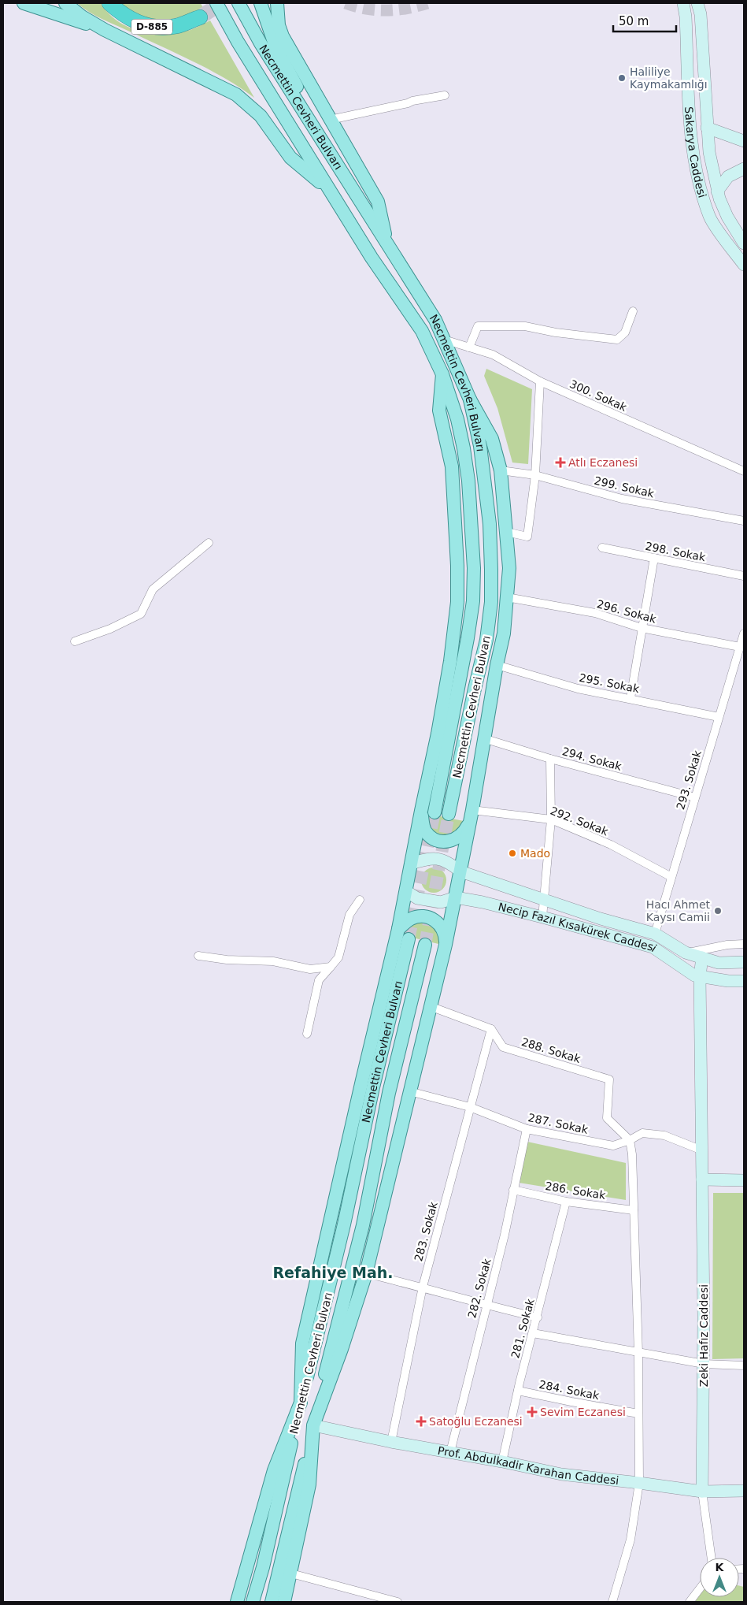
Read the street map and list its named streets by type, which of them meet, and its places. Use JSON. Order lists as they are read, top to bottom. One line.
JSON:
{"streets":{"highway":["D-885"],"main road":["Necmettin Cevheri Bulvarı","Sakarya Caddesi","Necip Fazıl Kısakürek Caddesi","Zeki Hafız Caddesi","Prof. Abdulkadir Karahan Caddesi"],"street":["300. Sokak","299. Sokak","298. Sokak","296. Sokak","295. Sokak","294. Sokak","293. Sokak","292. Sokak","288. Sokak","287. Sokak","286. Sokak","283. Sokak","282. Sokak","281. Sokak","284. Sokak"]},"crossings":[["Necmettin Cevheri Bulvarı","300. Sokak"],["Necmettin Cevheri Bulvarı","Prof. Abdulkadir Karahan Caddesi"],["296. Sokak","293. Sokak"],["295. Sokak","293. Sokak"],["294. Sokak","293. Sokak"],["293. Sokak","292. Sokak"],["293. Sokak","Necip Fazıl Kısakürek Caddesi"],["Necip Fazıl Kısakürek Caddesi","Zeki Hafız Caddesi"],["288. Sokak","287. Sokak"],["288. Sokak","283. Sokak"],["287. Sokak","283. Sokak"],["287. Sokak","282. Sokak"],["287. Sokak","Zeki Hafız Caddesi"],["286. Sokak","282. Sokak"],["286. Sokak","281. Sokak"],["283. Sokak","Prof. Abdulkadir Karahan Caddesi"],["282. Sokak","Prof. Abdulkadir Karahan Caddesi"],["281. Sokak","284. Sokak"],["281. Sokak","Prof. Abdulkadir Karahan Caddesi"],["Zeki Hafız Caddesi","Prof. Abdulkadir Karahan Caddesi"]],"districts":["Refahiye Mah."],"places":{"other":["Haliliye Kaymakamlığı","Mado","Hacı Ahmet Kaysı Camii"],"health":["Atlı Eczanesi","Sevim Eczanesi","Satoğlu Eczanesi"]},"scale_bar":"50 m","north":"top"}
